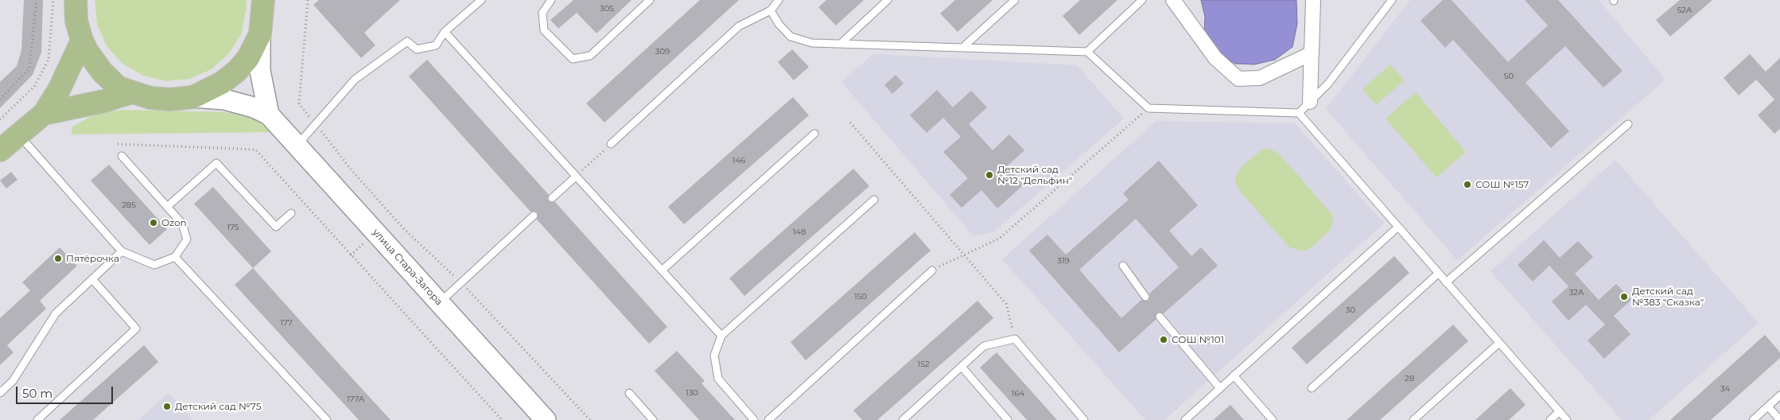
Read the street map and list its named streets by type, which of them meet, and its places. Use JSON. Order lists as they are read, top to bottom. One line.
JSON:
{"streets":{"main road":["улица Стара-Загора"]},"places":["Детский сад №12 \"Дельфин\"","СОШ №157","Ozon","Пятёрочка","Детский сад №383 \"Сказка\"","СОШ №101","Детский сад №75"],"house_numbers":["305","52А","309","50","146","285","175","148","319","32А","150","30","177","152","28","34","130","164","177А"],"scale_bar":"50 m"}
